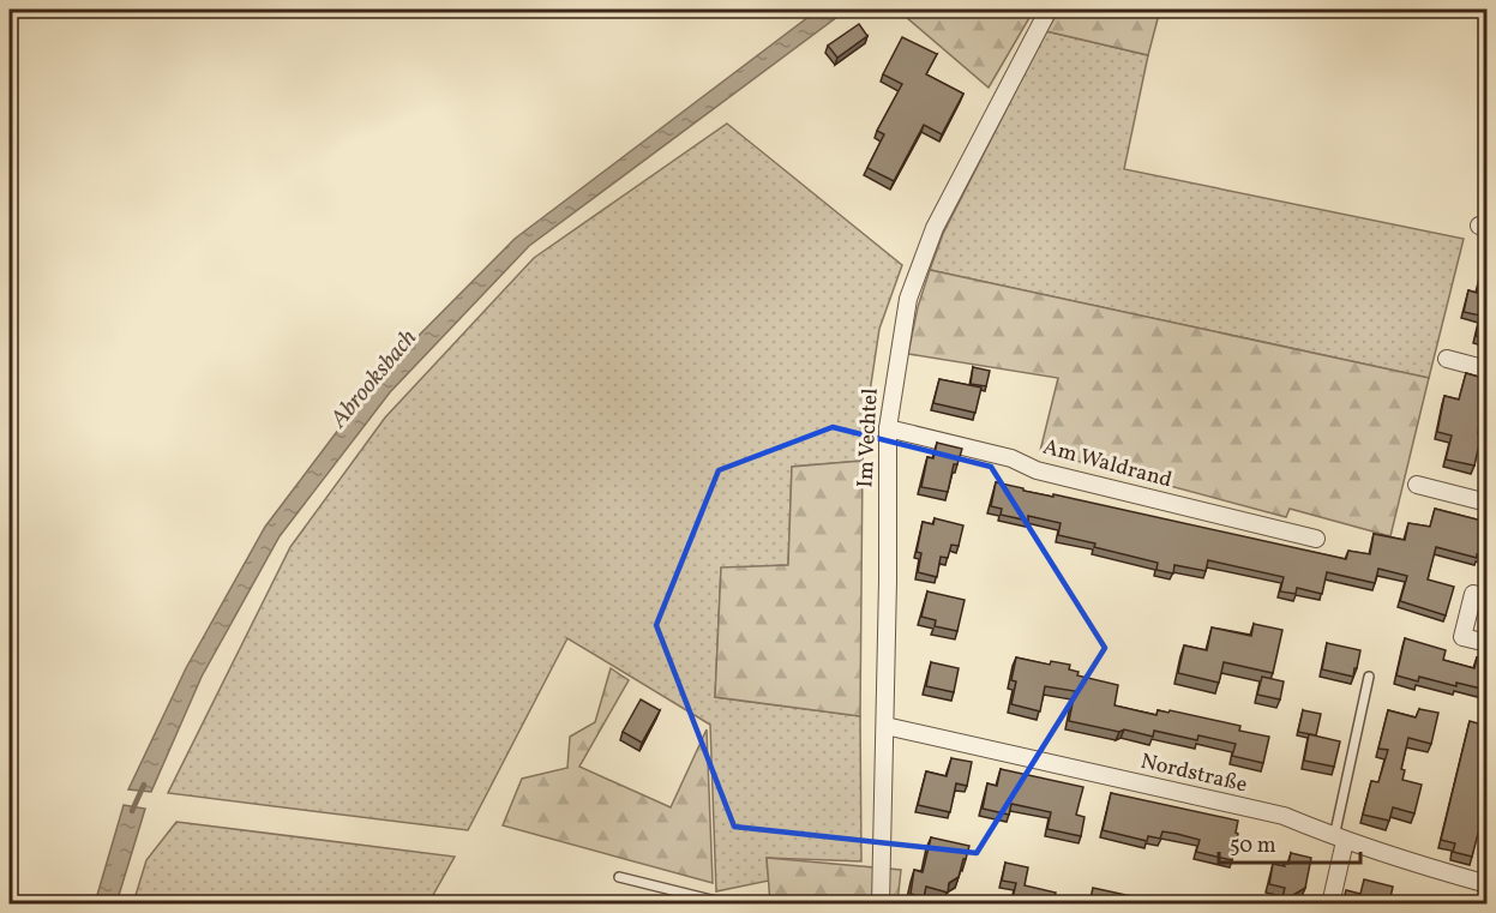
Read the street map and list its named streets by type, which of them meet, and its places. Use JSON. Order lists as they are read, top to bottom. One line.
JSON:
{"streets":{"street":["Im Vechtel","Am Waldrand","Nordstraße"]},"crossings":[["Im Vechtel","Am Waldrand"],["Im Vechtel","Nordstraße"]],"water":["Abrooksbach"],"scale_bar":"50 m"}
